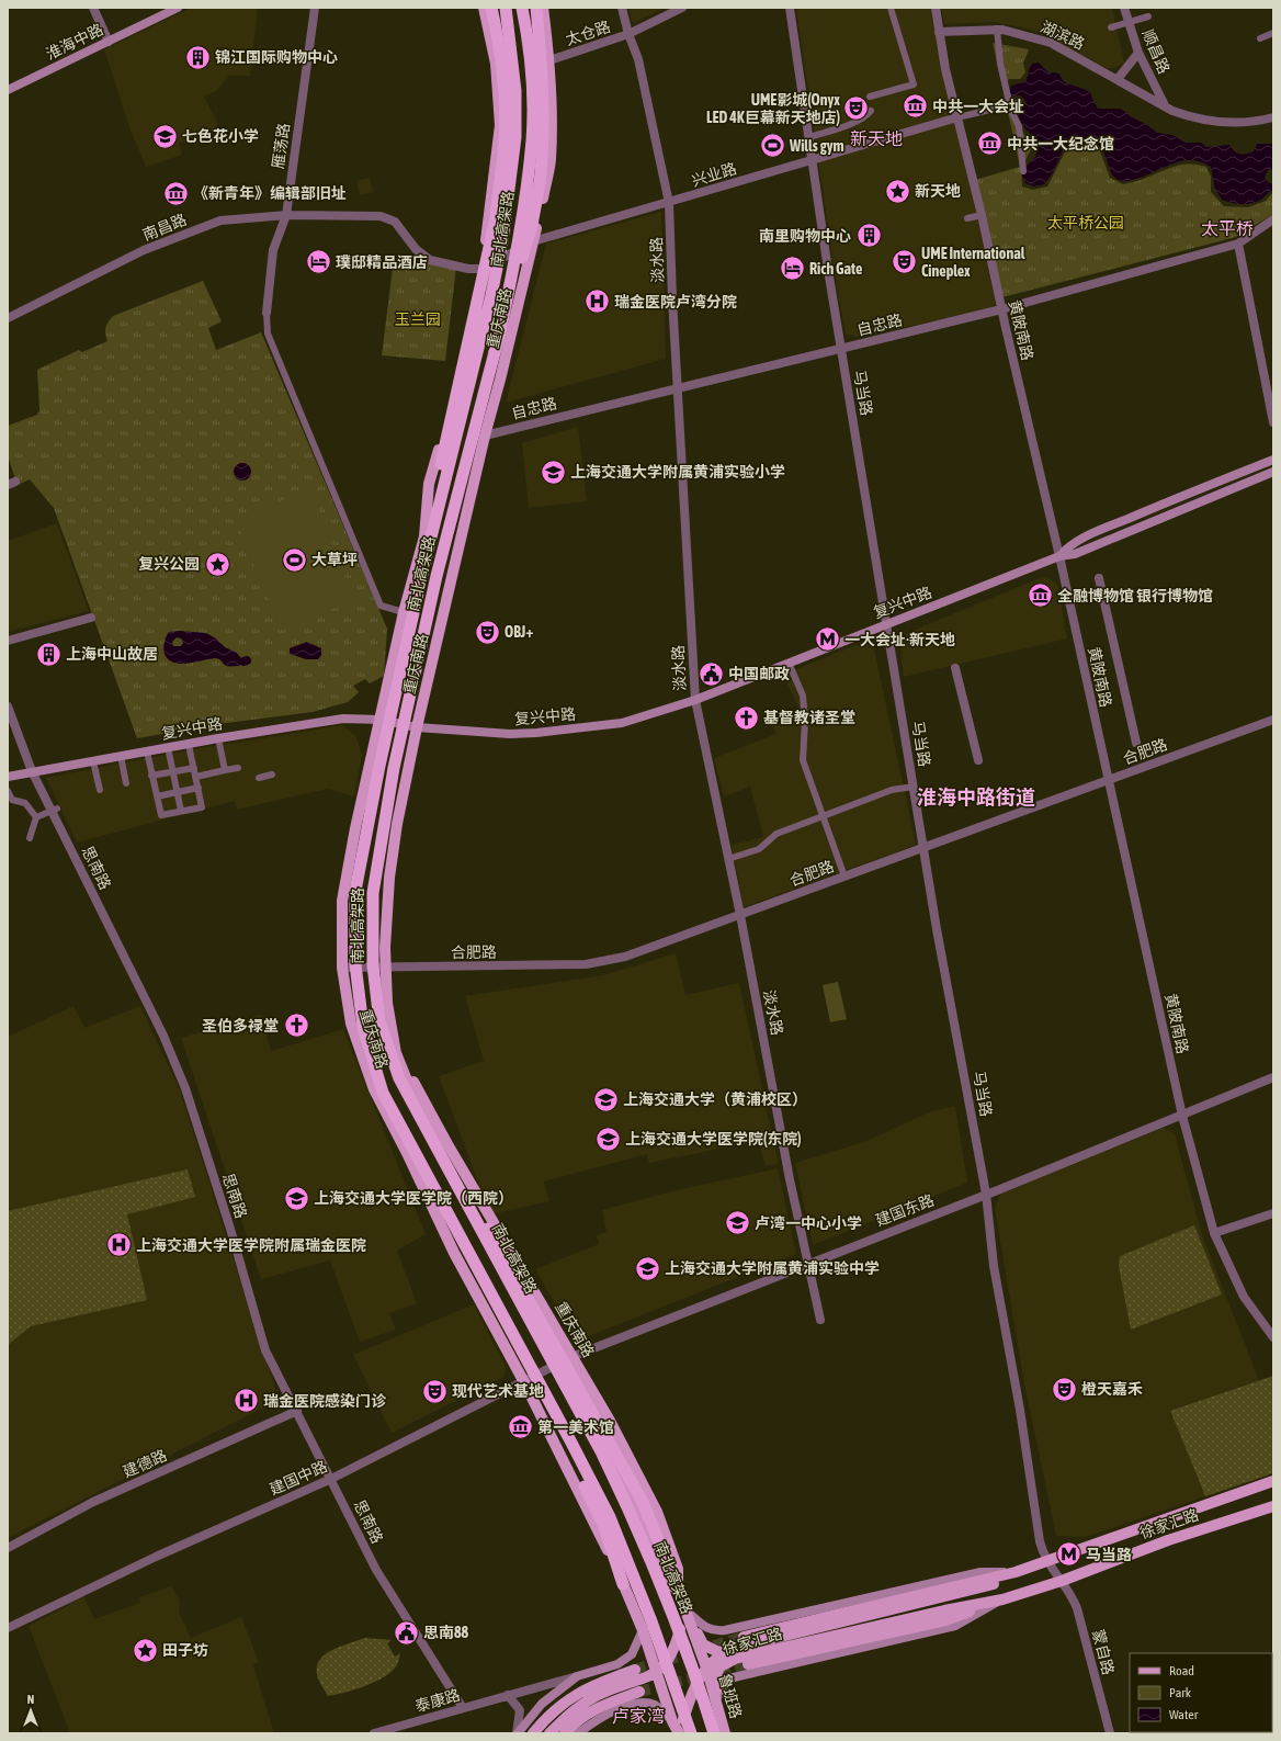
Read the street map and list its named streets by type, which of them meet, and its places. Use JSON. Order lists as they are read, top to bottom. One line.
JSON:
{"streets":{"highway":["南北高架路"],"main road":["淮海中路","重庆南路","复兴中路","徐家汇路","鲁班路"],"street":["太仓路","湖滨路","顺昌路","雁荡路","兴业路","南昌路","淡水路","自忠路","黄陂南路","马当路","合肥路","思南路","建国东路","建德路","建国中路","蒙自路","泰康路"]},"crossings":[["太仓路","淡水路"],["太仓路","重庆南路"],["湖滨路","顺昌路"],["湖滨路","黄陂南路"],["雁荡路","南昌路"],["兴业路","南昌路"],["兴业路","淡水路"],["兴业路","重庆南路"],["兴业路","黄陂南路"],["兴业路","马当路"],["南昌路","重庆南路"],["南北高架路","重庆南路"],["淡水路","自忠路"],["淡水路","复兴中路"],["淡水路","合肥路"],["淡水路","建国东路"],["重庆南路","自忠路"],["重庆南路","复兴中路"],["重庆南路","合肥路"],["重庆南路","建国东路"],["重庆南路","建国中路"],["重庆南路","徐家汇路"],["重庆南路","鲁班路"],["自忠路","黄陂南路"],["自忠路","马当路"],["黄陂南路","复兴中路"],["黄陂南路","合肥路"],["黄陂南路","建国东路"],["马当路","复兴中路"],["马当路","合肥路"],["马当路","建国东路"],["马当路","徐家汇路"],["马当路","蒙自路"],["复兴中路","思南路"],["思南路","建德路"],["思南路","建国中路"],["思南路","泰康路"],["建国东路","建国中路"],["徐家汇路","蒙自路"],["徐家汇路","鲁班路"]],"districts":["新天地","太平桥","淮海中路街道","卢家湾"],"parks":["太平桥公园","玉兰园"],"places":{"building":["锦江国际购物中心","南里购物中心","上海中山故居"],"museum":["中共一大会址","中共一大纪念馆","《新青年》编辑部旧址","全融博物馆 银行博物馆","第一美术馆"],"theatre":["UME影城(Onyx LED 4K巨幕新天地店)","UME International Cineplex","OBJ+","橙天嘉禾","现代艺术基地"],"school or university":["七色花小学","上海交通大学附属黄浦实验小学","上海交通大学（黄浦校区）","上海交通大学医学院(东院)","上海交通大学医学院（西院）","卢湾一中心小学","上海交通大学附属黄浦实验中学"],"sports":["Wills gym","大草坪"],"place":["新天地","复兴公园","田子坊"],"hotel":["璞邸精品酒店","Rich Gate"],"hospital":["瑞金医院卢湾分院","上海交通大学医学院附属瑞金医院","瑞金医院感染门诊"],"metro station":["一大会址·新天地","马当路"],"public building":["中国邮政","思南88"],"church":["基督教诸圣堂","圣伯多禄堂"]},"legend":["Road","Park","Water"],"north":"top"}
